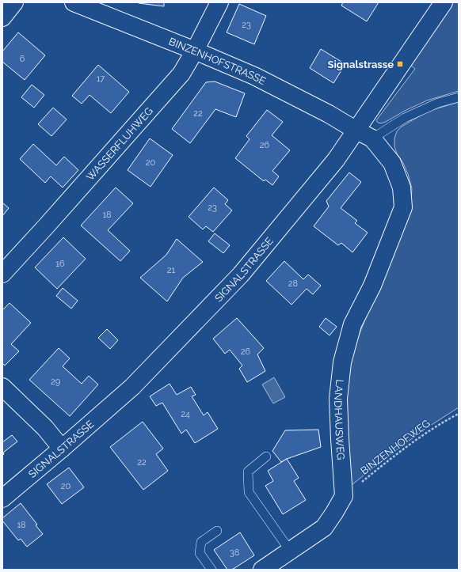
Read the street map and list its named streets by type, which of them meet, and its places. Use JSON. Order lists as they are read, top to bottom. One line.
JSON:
{"streets":{"street":["BINZENHOFSTRASSE","WASSERFLUHWEG","SIGNALSTRASSE","LANDHAUSWEG"],"path":["BINZENHOFWEG"]},"crossings":[["BINZENHOFSTRASSE","WASSERFLUHWEG"],["BINZENHOFSTRASSE","SIGNALSTRASSE"],["BINZENHOFSTRASSE","LANDHAUSWEG"],["SIGNALSTRASSE","LANDHAUSWEG"],["LANDHAUSWEG","BINZENHOFWEG"]],"places":{"transit":["Signalstrasse"]},"house_numbers":["23","6","17","22","26","20","23","18","16","21","28","26","29","24","22","20","18","38"]}
